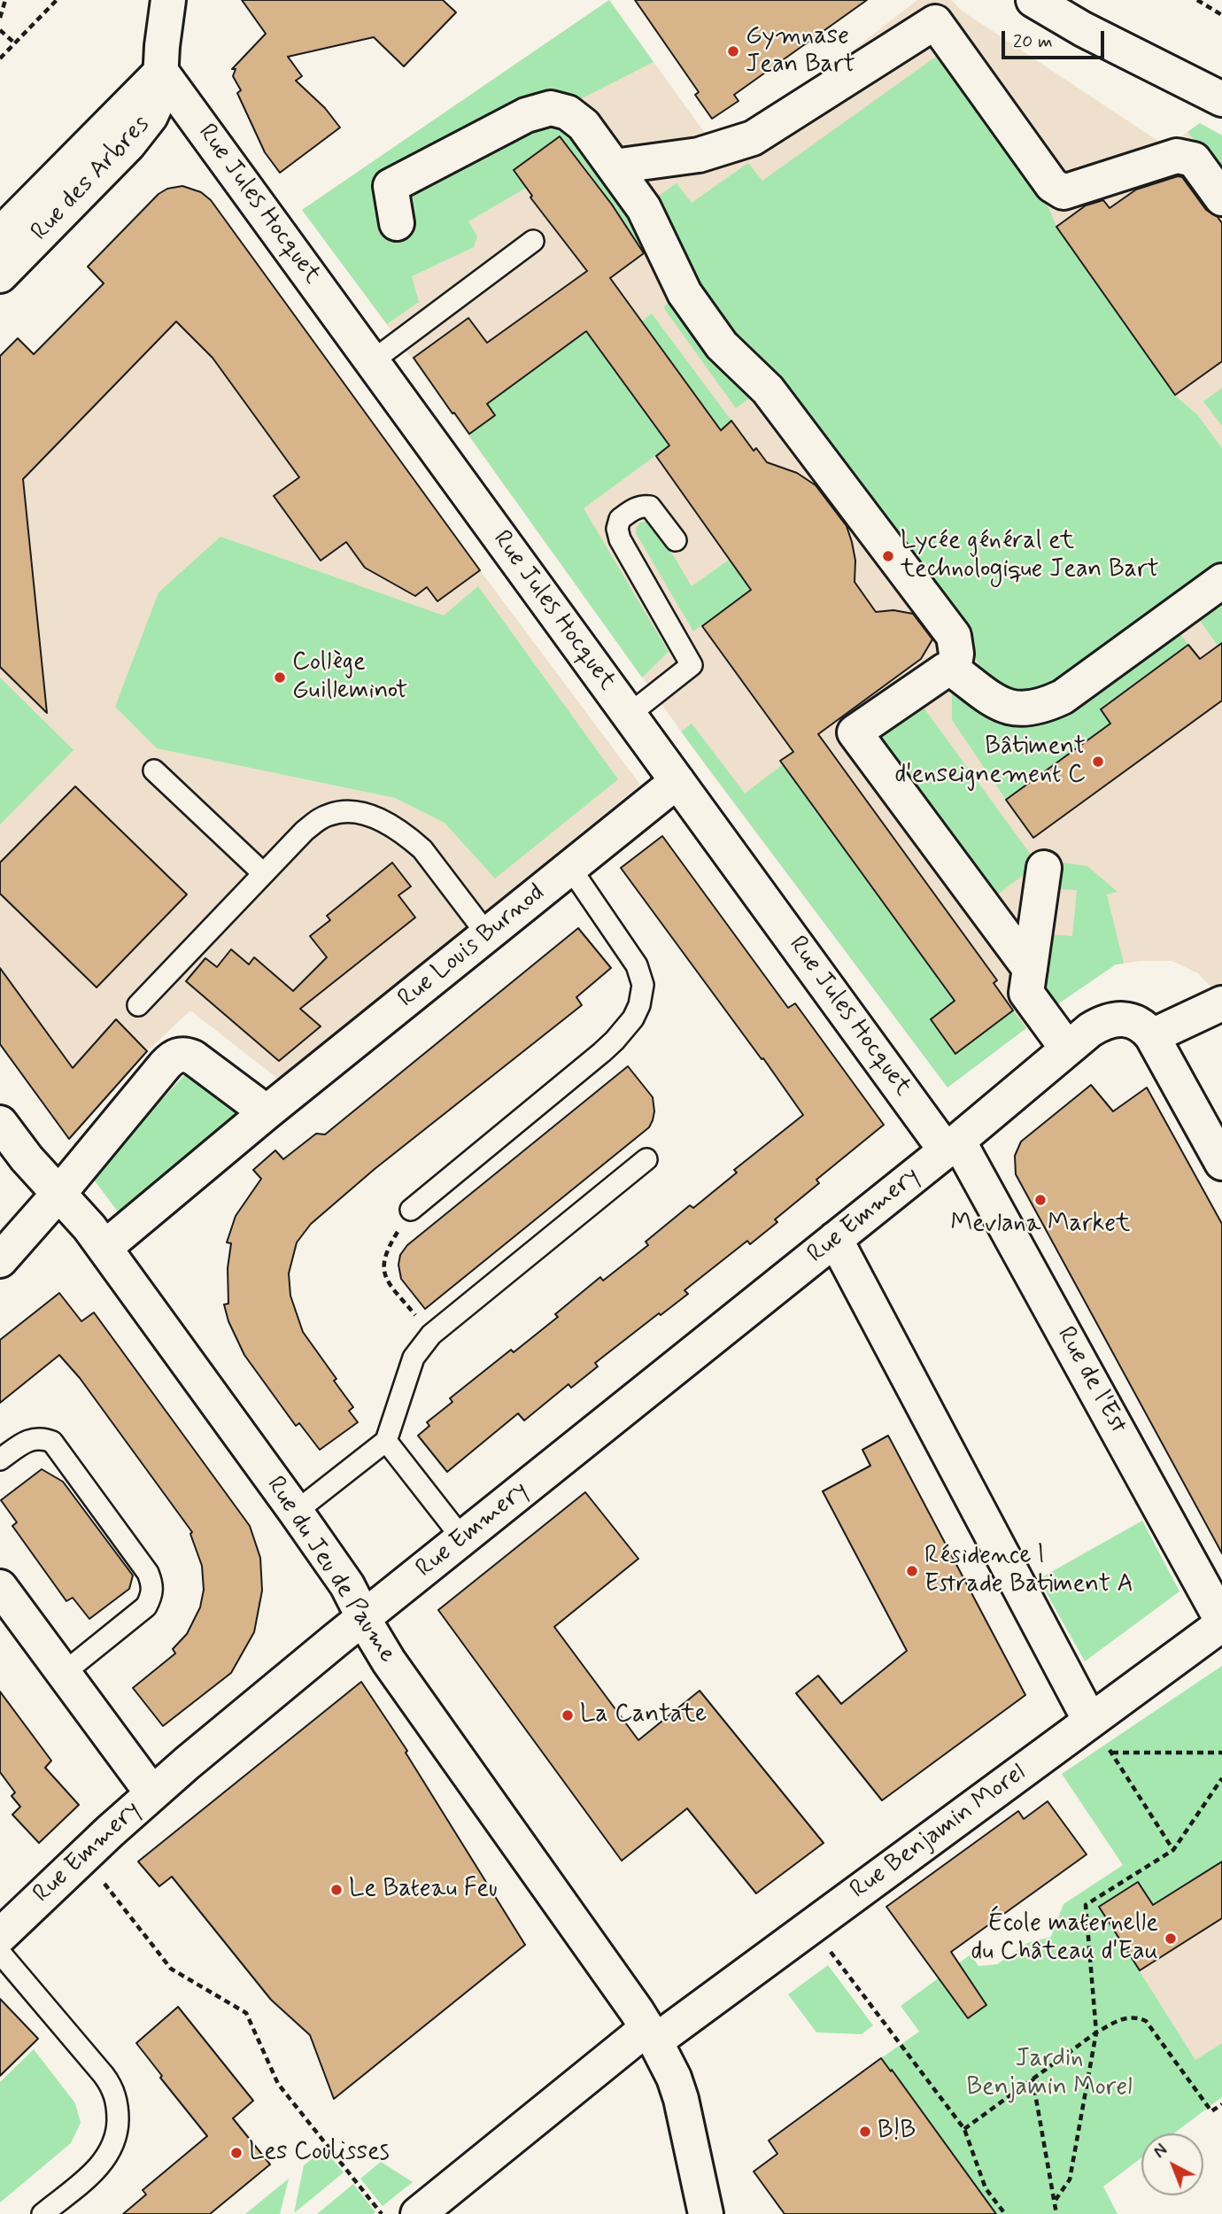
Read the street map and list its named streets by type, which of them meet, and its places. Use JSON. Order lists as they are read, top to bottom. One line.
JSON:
{"streets":{"street":["Rue des Arbres","Rue Jules Hocquet","Rue Louis Burnod","Rue Emmery","Rue de l'Est","Rue du Jeu de Paume","Rue Benjamin Morel"]},"crossings":[["Rue des Arbres","Rue Jules Hocquet"],["Rue Jules Hocquet","Rue Louis Burnod"],["Rue Jules Hocquet","Rue Emmery"],["Rue Jules Hocquet","Rue de l'Est"],["Rue Louis Burnod","Rue du Jeu de Paume"],["Rue Emmery","Rue de l'Est"],["Rue Emmery","Rue du Jeu de Paume"],["Rue de l'Est","Rue Benjamin Morel"],["Rue du Jeu de Paume","Rue Benjamin Morel"]],"parks":["Jardin Benjamin Morel"],"places":["Gymnase Jean Bart","Lycée général et technologique Jean Bart","Collège Guilleminot","Bâtiment d'enseignement C","Mevlana Market","Résidence l Estrade Batiment A","La Cantate","Le Bateau Feu","École maternelle du Château d'Eau","B!B","Les Coulisses"],"scale_bar":"20 m","north":"top left"}
